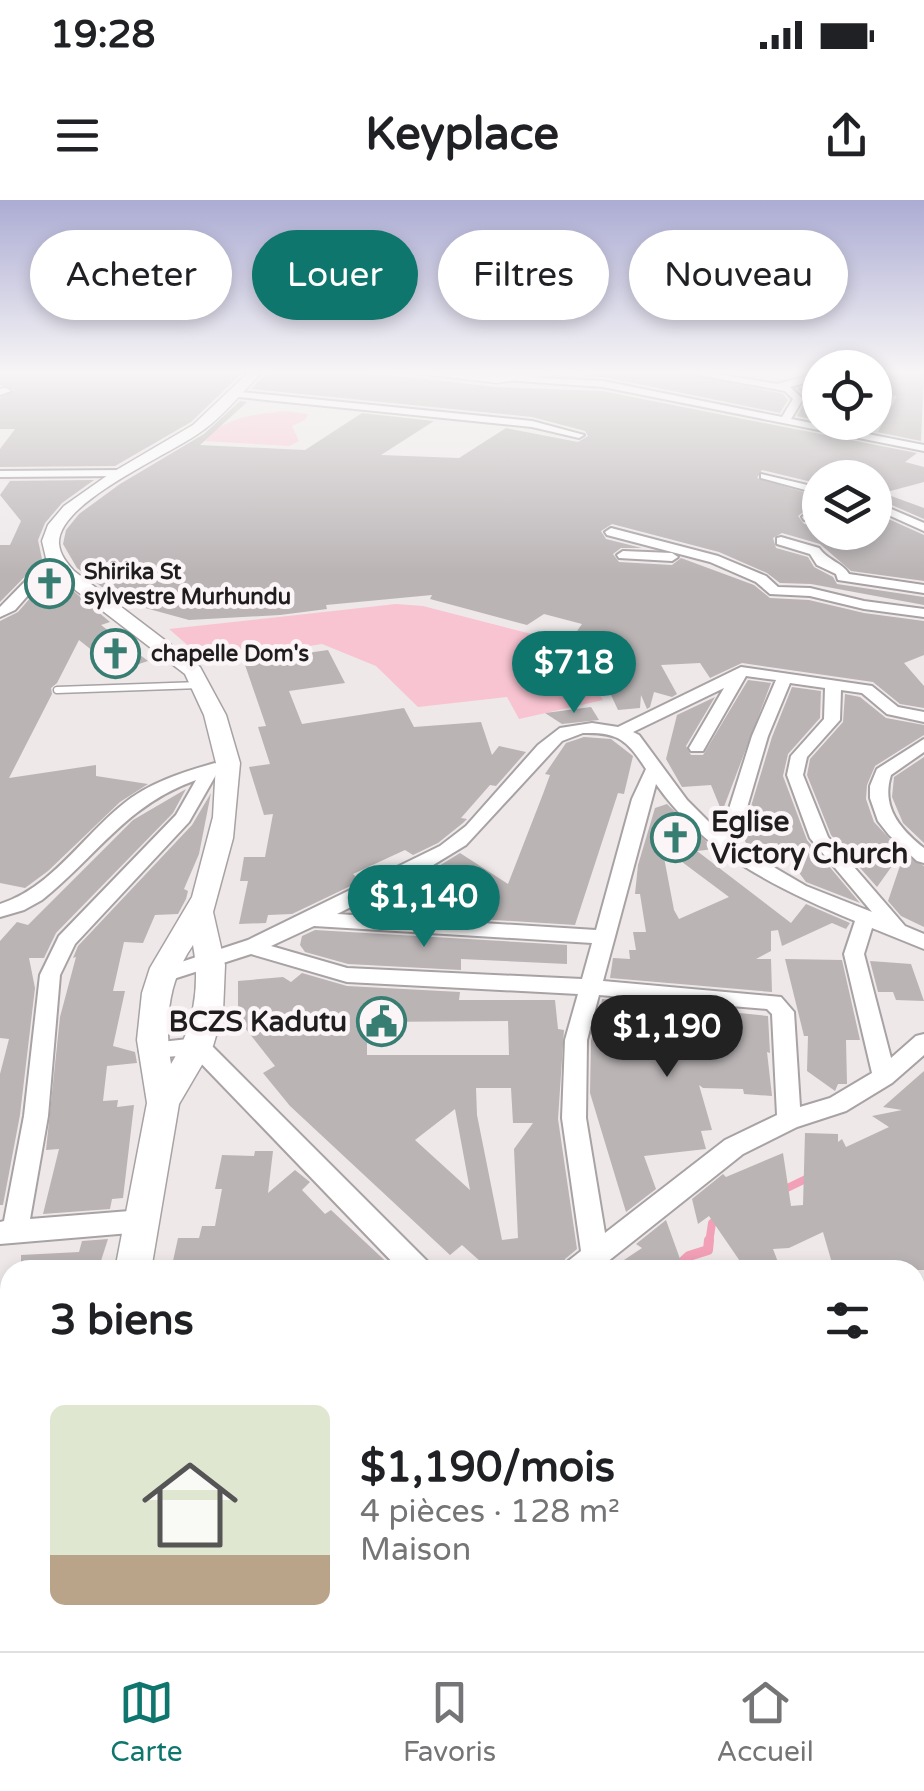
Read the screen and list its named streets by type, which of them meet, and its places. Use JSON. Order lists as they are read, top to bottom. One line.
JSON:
{"places":{"church":["Shirika St sylvestre Murhundu","chapelle Dom's","Eglise Victory Church"],"public building":["BCZS Kadutu"]},"page":{"status":"19:28","header":"Keyplace","chip":["Acheter","Louer","Filtres","Nouveau"],"price":["$718","$1,140","$1,190"],"heading":"3 biens","list":[{"name":"$1,190/mois","note":"4 pièces · 128 m² · Maison"}],"tabs":["Carte","Favoris","Accueil"]}}
